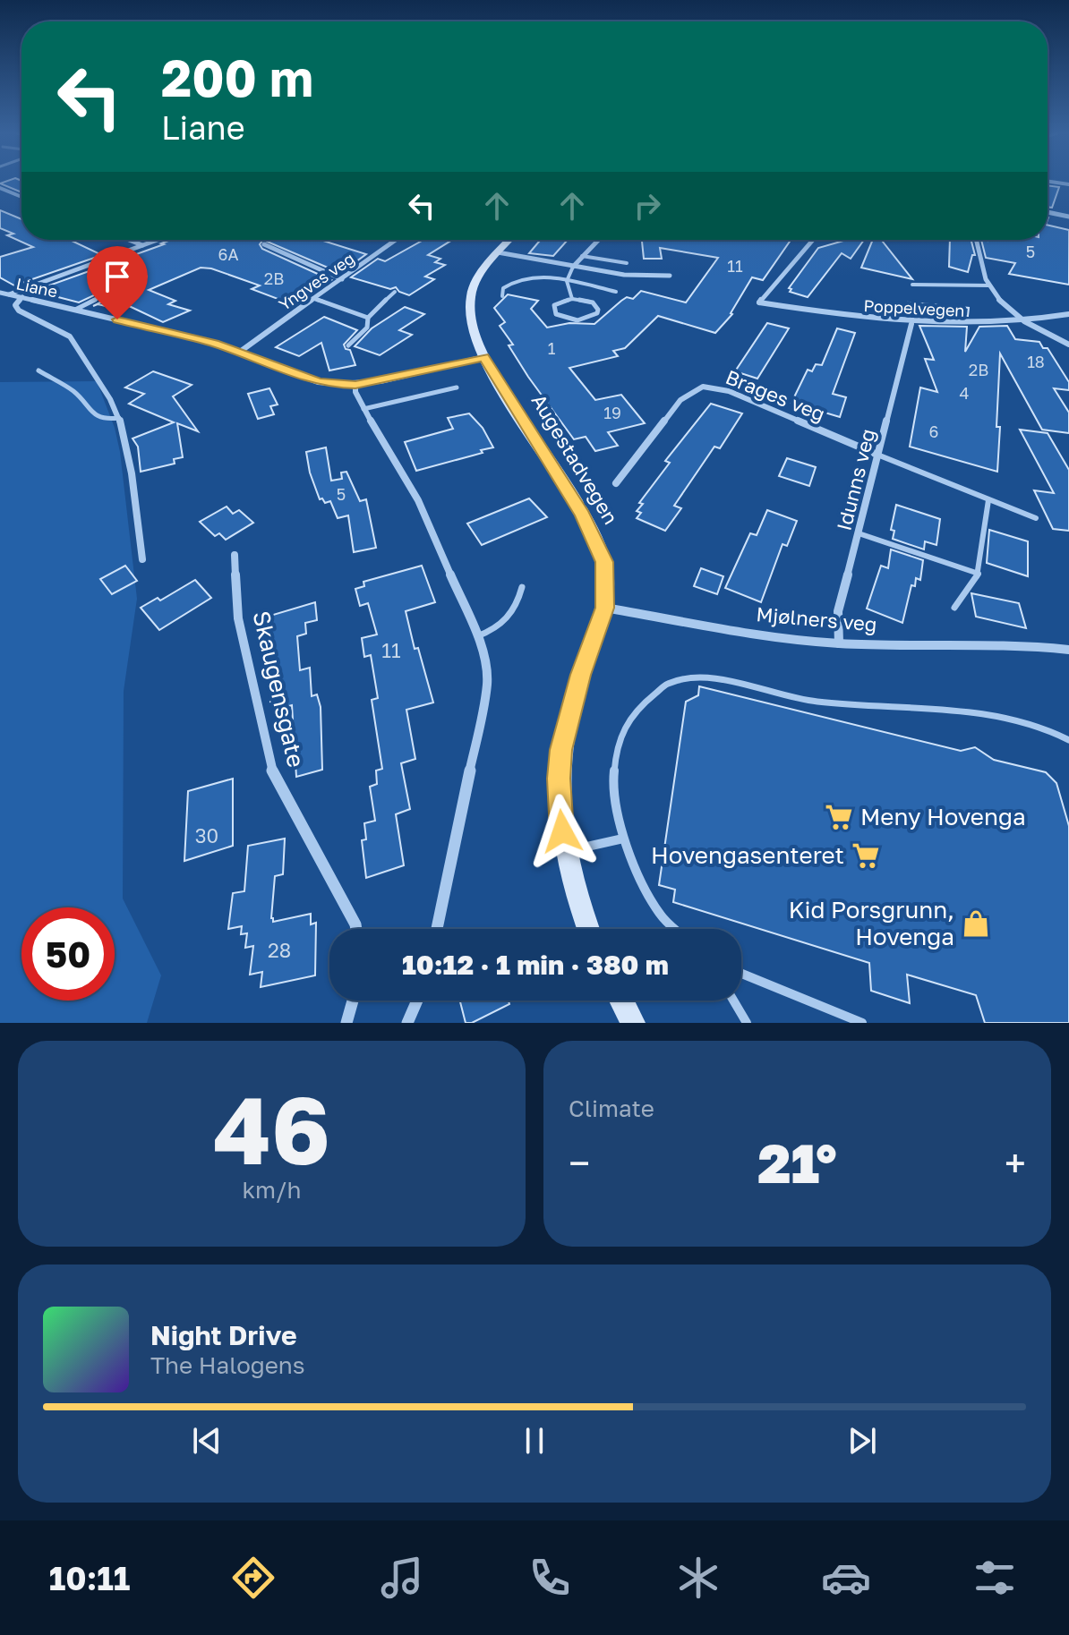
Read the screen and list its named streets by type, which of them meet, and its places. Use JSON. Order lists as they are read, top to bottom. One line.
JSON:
{"streets":{"main road":["Augestadvegen"],"street":["Yngves veg","Liane","Poppelvegen","Brages veg","Idunns veg","Mjølners veg","Skaugensgate"]},"crossings":[["Yngves veg","Liane"],["Liane","Augestadvegen"],["Poppelvegen","Idunns veg"],["Brages veg","Idunns veg"],["Augestadvegen","Mjølners veg"],["Idunns veg","Mjølners veg"]],"places":{"supermarket":["Meny Hovenga","Hovengasenteret"],"shop":["Kid Porsgrunn, Hovenga"]},"house_numbers":["5","6A","11","2B","1","18","2B","4","19","6","5","11","30","28"],"page":{"turn":["200 m","Liane"],"limit":"50","trip":"10:12 · 1 min · 380 m","tile":[["46","km/h"],"Climate"],"heat":["−","21°","+"],"song":["Night Drive","The Halogens"],"tabs":"10:11"}}
